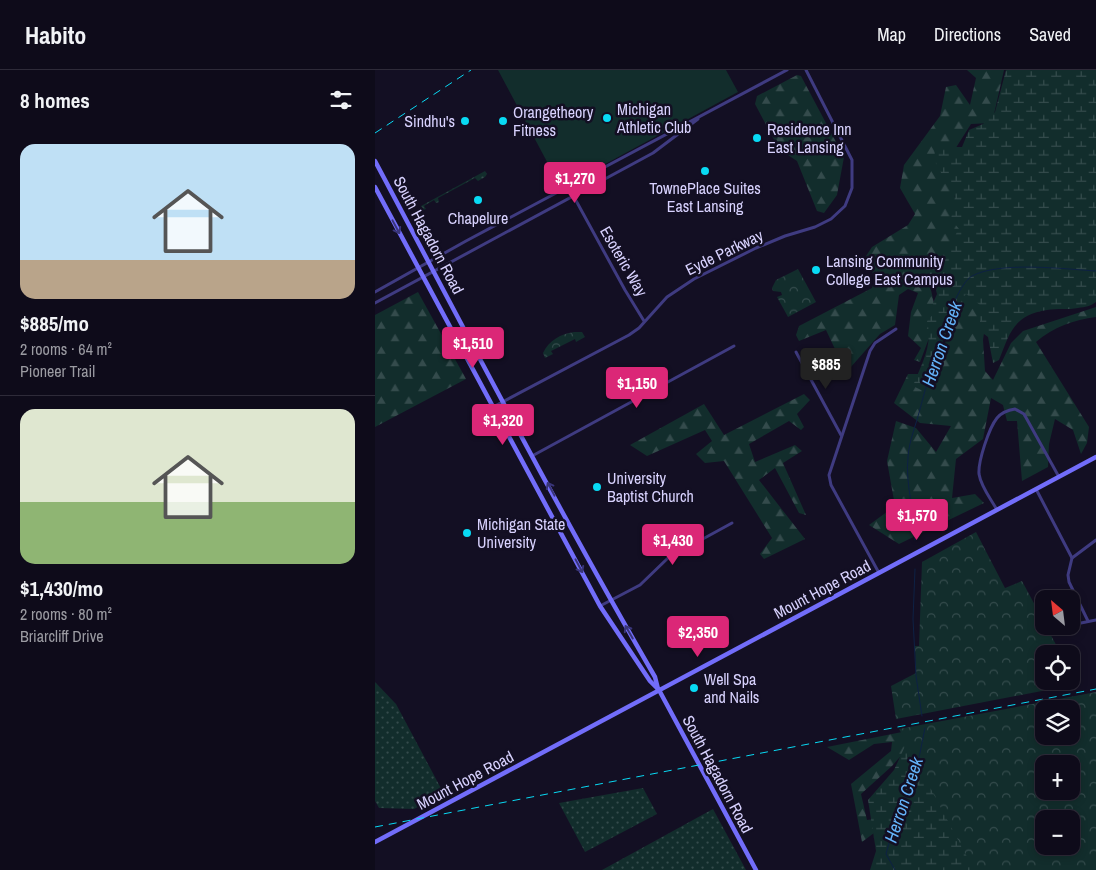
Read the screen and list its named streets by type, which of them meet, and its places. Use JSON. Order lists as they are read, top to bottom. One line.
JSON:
{"streets":{"street":["South Hagadorn Road","Eyde Parkway","Esoteric Way","Mount Hope Road"]},"crossings":[["South Hagadorn Road","Eyde Parkway"],["South Hagadorn Road","Mount Hope Road"],["Eyde Parkway","Esoteric Way"]],"water":["Herron Creek"],"places":["Michigan Athletic Club","Sindhu's","Orangetheory Fitness","Residence Inn East Lansing","TownePlace Suites East Lansing","Chapelure","Lansing Community College East Campus","University Baptist Church","Michigan State University","Well Spa and Nails"],"north":"top left","page":{"header":"Habito","nav":["Map","Directions","Saved"],"heading":"8 homes","list":[{"name":"$885/mo","note":"2 rooms · 64 m² · Pioneer Trail"},{"name":"$1,430/mo","note":"2 rooms · 80 m² · Briarcliff Drive"}],"price":["$1,270","$1,510","$885","$1,150","$1,320","$1,570","$1,430","$2,350"],"map_buttons":["+","−"]}}
